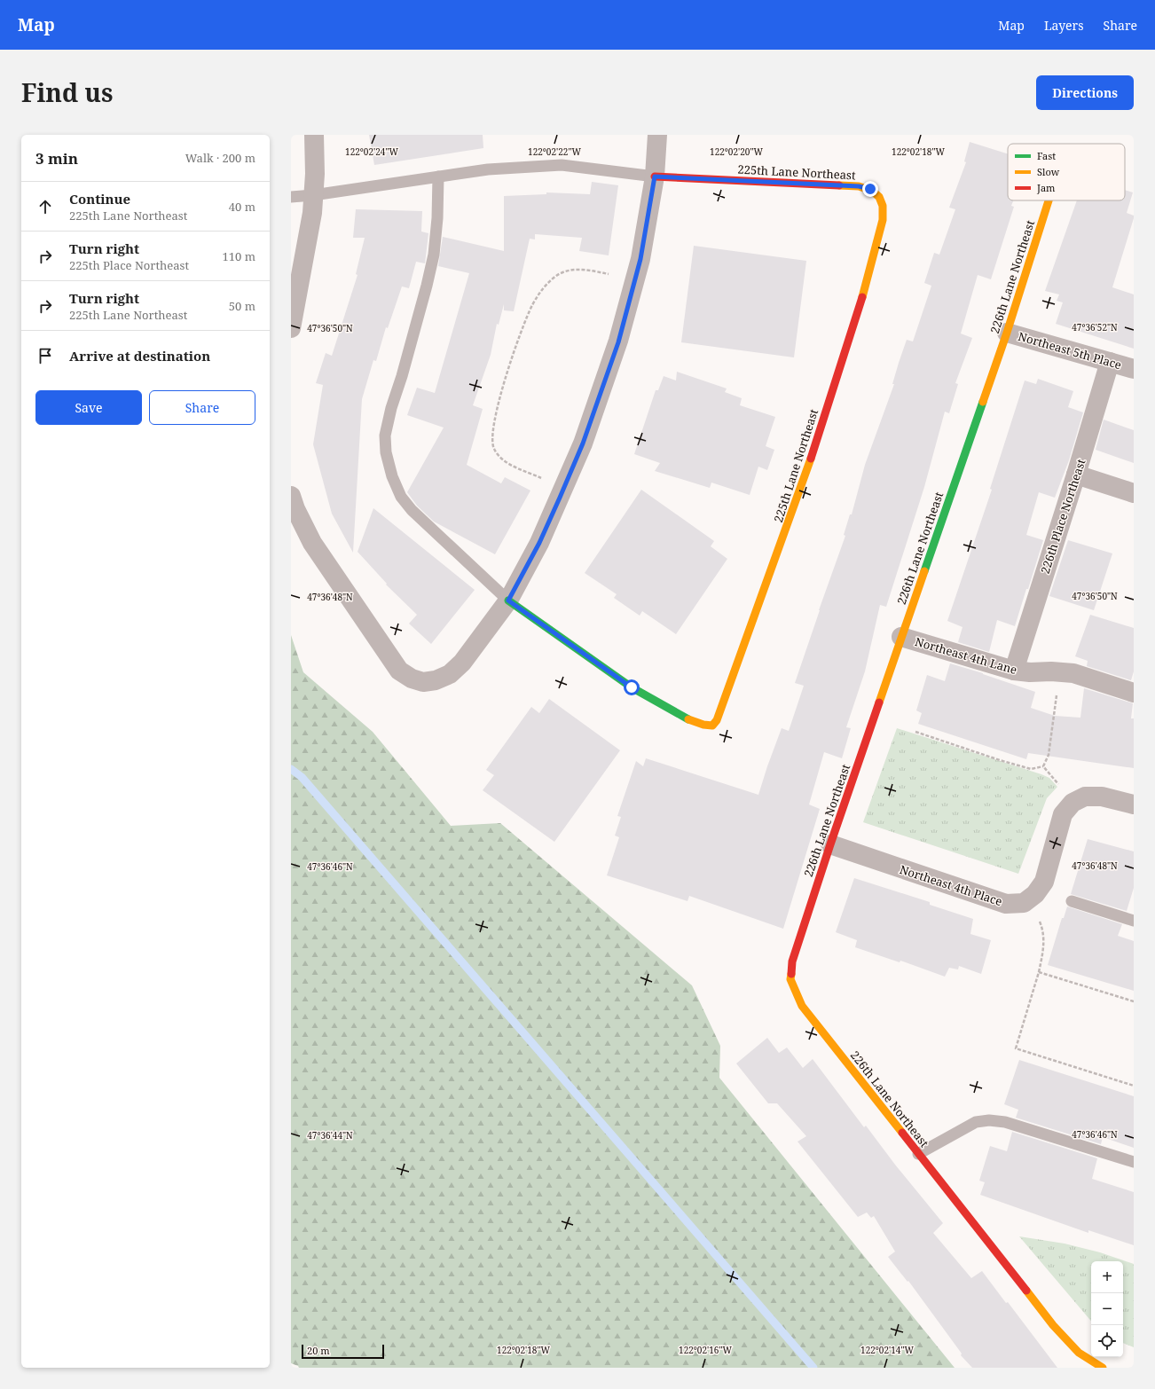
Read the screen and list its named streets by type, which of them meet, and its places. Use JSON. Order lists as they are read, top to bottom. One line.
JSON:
{"streets":{"street":["225th Lane Northeast","226th Lane Northeast","Northeast 5th Place","226th Place Northeast","Northeast 4th Lane","Northeast 4th Place"]},"crossings":[["226th Lane Northeast","Northeast 5th Place"],["226th Lane Northeast","Northeast 4th Lane"],["226th Lane Northeast","Northeast 4th Place"],["Northeast 5th Place","226th Place Northeast"],["226th Place Northeast","Northeast 4th Lane"]],"legend":["Fast","Slow","Jam"],"scale_bar":"20 m","page":{"header":"Map","nav":["Map","Layers","Share"],"title":"Find us","buttons":["Directions",["Save","Share"]],"heading":["3 min","Walk · 200 m"],"list":[["Continue","225th Lane Northeast","40 m"],["Turn right","225th Place Northeast","110 m"],["Turn right","225th Lane Northeast","50 m"],"Arrive at destination"],"map_buttons":["+","−"],"scale":"20 m"},"coordinates":["122°02'24\"W","122°02'22\"W","122°02'20\"W","122°02'18\"W","47°36'52\"N","47°36'50\"N","47°36'48\"N","47°36'46\"N","47°36'44\"N","122°02'16\"W","122°02'14\"W"]}
